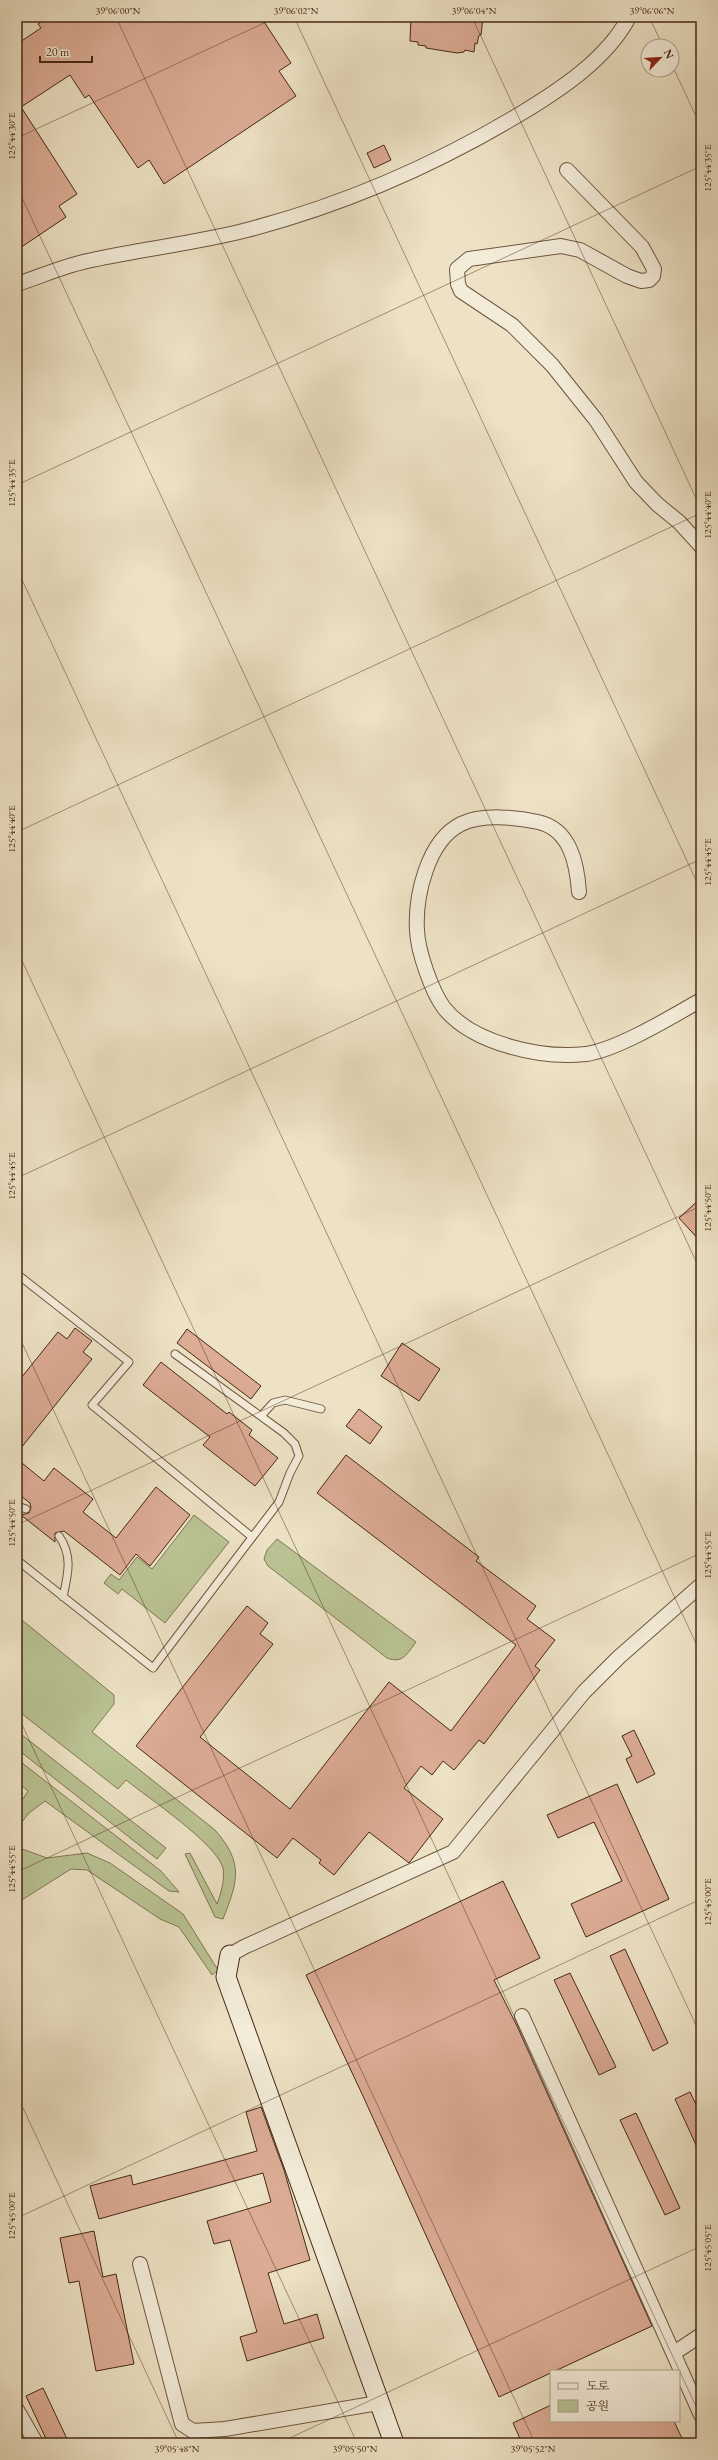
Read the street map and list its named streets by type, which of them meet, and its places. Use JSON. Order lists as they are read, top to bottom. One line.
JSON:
{"legend":["도로","공원"],"scale_bar":"20 m","north":"top right","coordinates":["39°06'00\"N","39°06'02\"N","39°06'04\"N","39°06'06\"N","125°44'30\"E","125°44'35\"E","125°44'40\"E","125°44'45\"E","125°44'50\"E","125°44'55\"E","125°45'00\"E","125°45'05\"E","39°05'48\"N","39°05'50\"N","39°05'52\"N"]}
